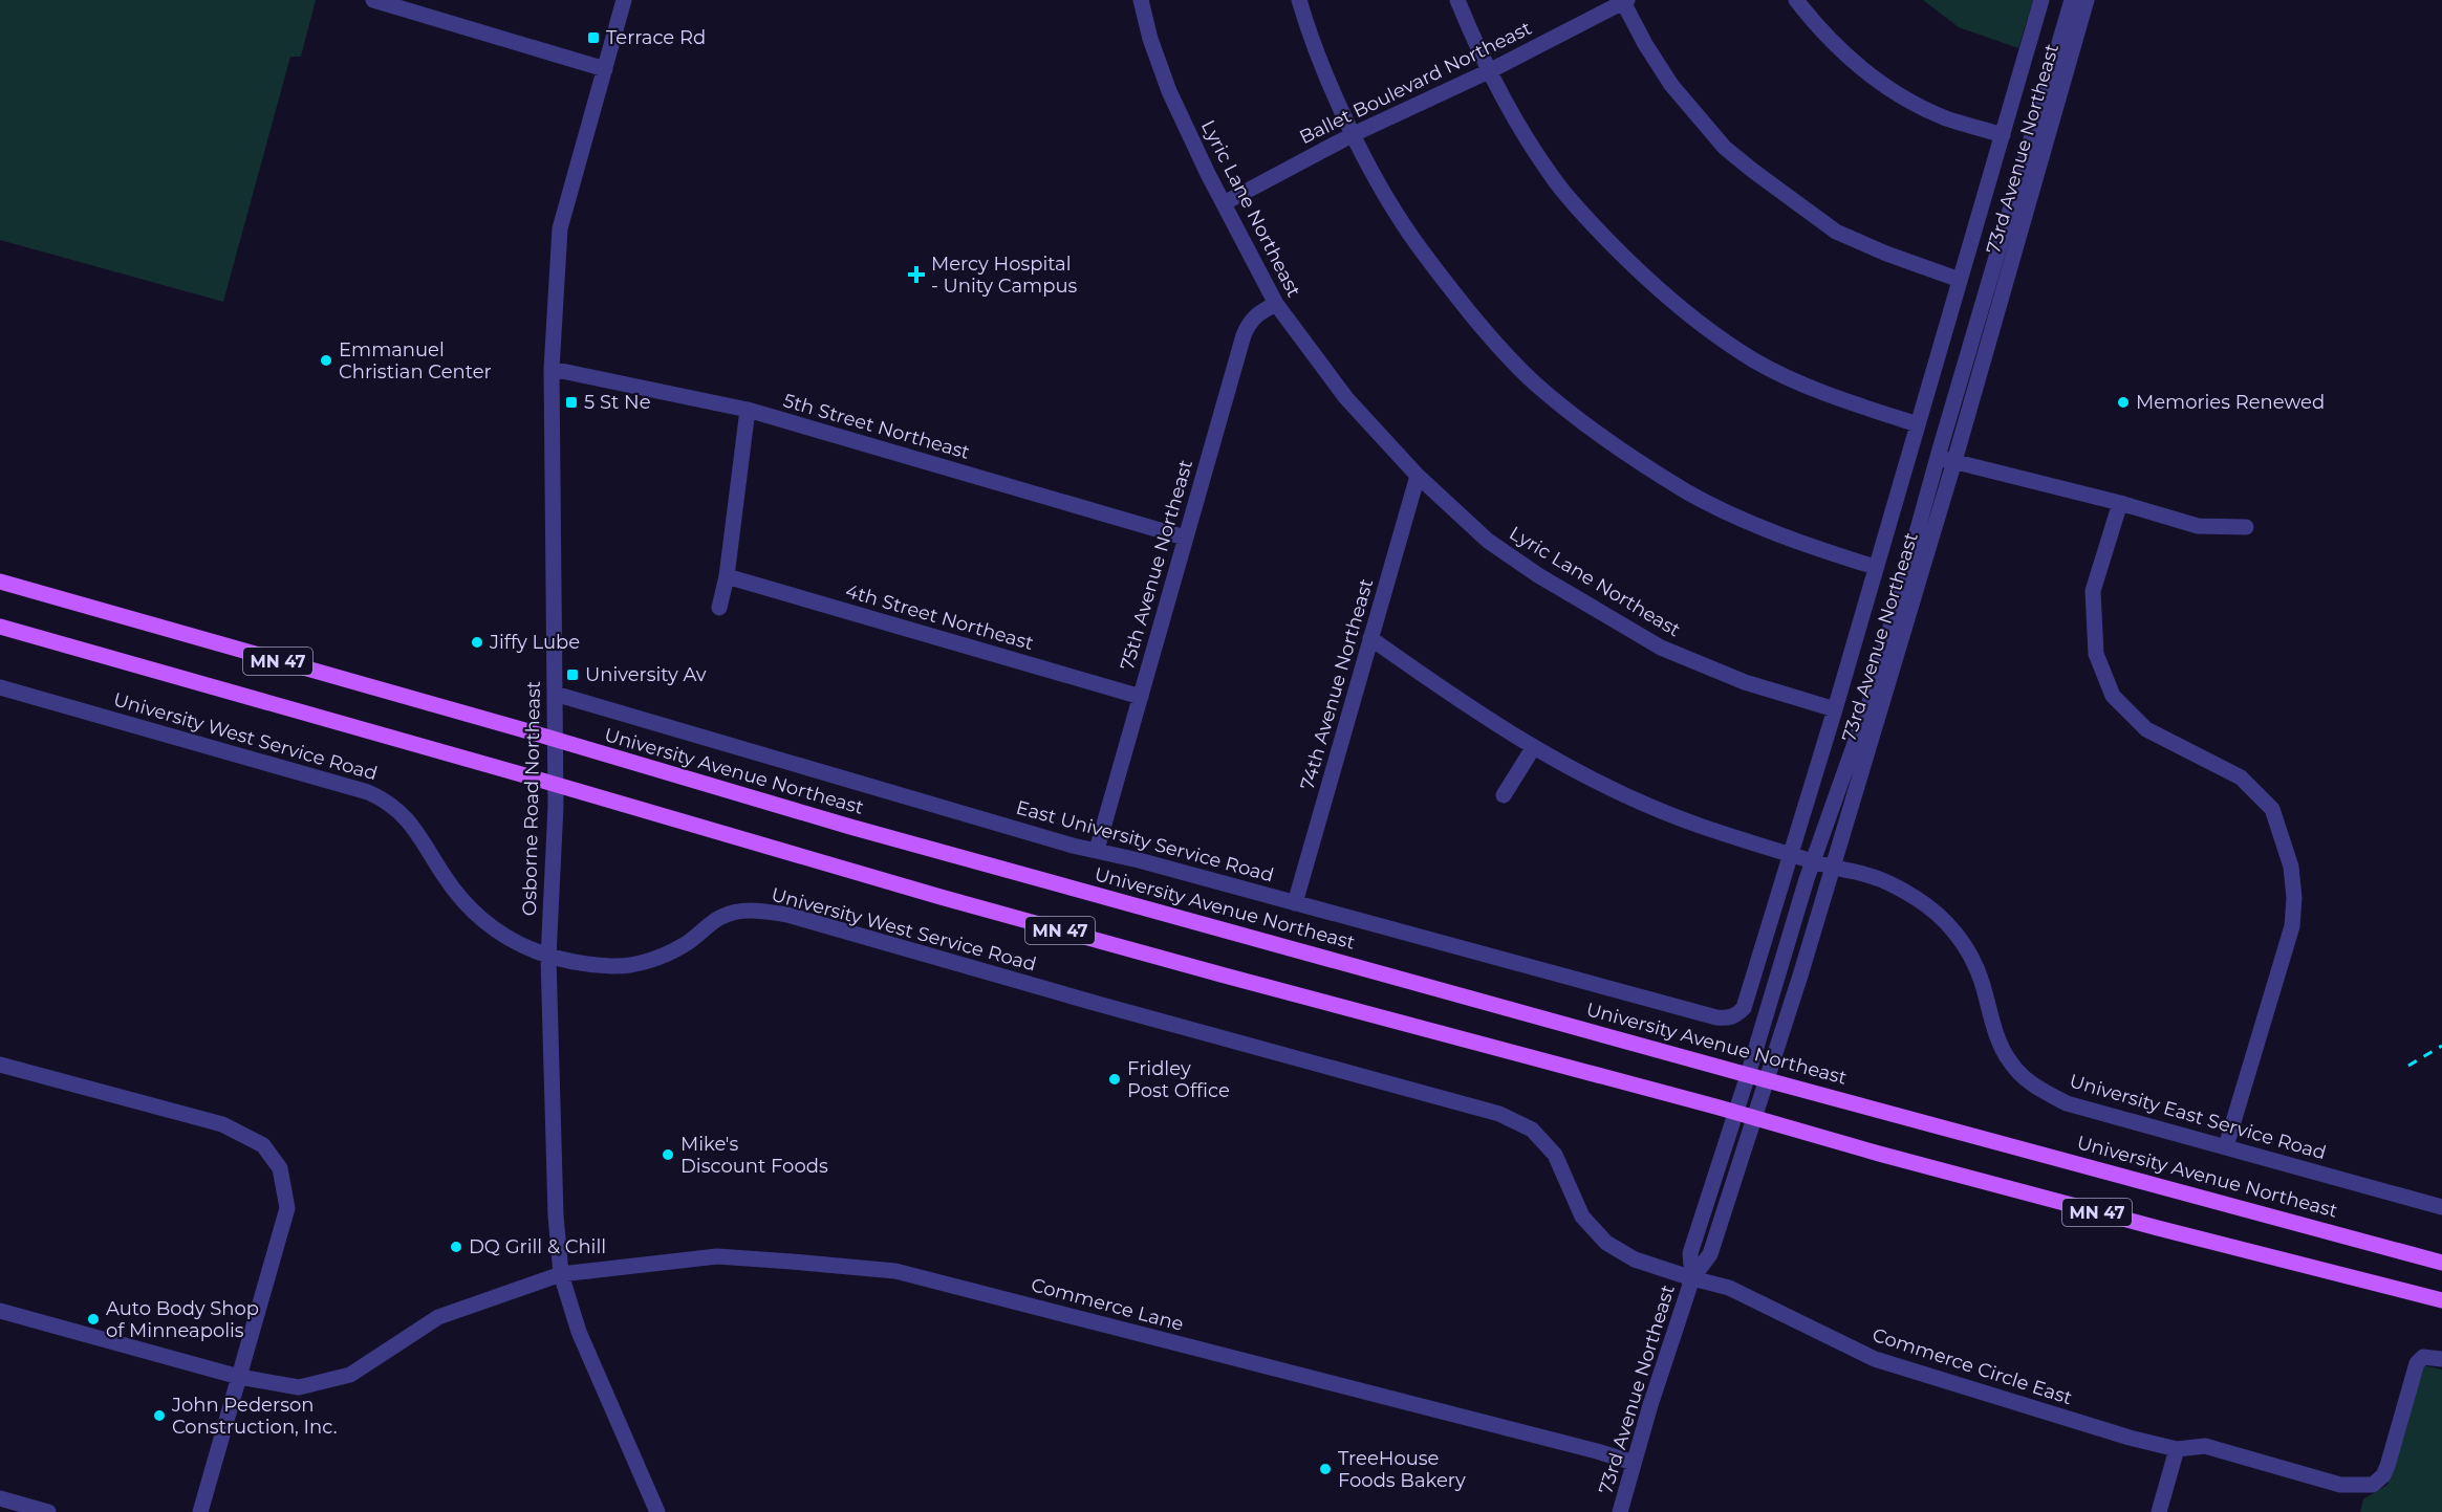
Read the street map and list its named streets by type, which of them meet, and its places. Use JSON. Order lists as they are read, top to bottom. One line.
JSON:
{"streets":{"main road":["MN 47","University Avenue Northeast"],"street":["Ballet Boulevard Northeast","73rd Avenue Northeast","Lyric Lane Northeast","5th Street Northeast","75th Avenue Northeast","4th Street Northeast","74th Avenue Northeast","University West Service Road","Osborne Road Northeast","East University Service Road","University East Service Road","Commerce Lane","Commerce Circle East"]},"crossings":[["Ballet Boulevard Northeast","Lyric Lane Northeast"],["73rd Avenue Northeast","Lyric Lane Northeast"],["73rd Avenue Northeast","MN 47"],["73rd Avenue Northeast","University West Service Road"],["73rd Avenue Northeast","University Avenue Northeast"],["73rd Avenue Northeast","East University Service Road"],["73rd Avenue Northeast","University East Service Road"],["73rd Avenue Northeast","Commerce Lane"],["73rd Avenue Northeast","Commerce Circle East"],["Lyric Lane Northeast","75th Avenue Northeast"],["Lyric Lane Northeast","74th Avenue Northeast"],["5th Street Northeast","75th Avenue Northeast"],["5th Street Northeast","Osborne Road Northeast"],["75th Avenue Northeast","4th Street Northeast"],["75th Avenue Northeast","East University Service Road"],["MN 47","Osborne Road Northeast"],["74th Avenue Northeast","East University Service Road"],["74th Avenue Northeast","University East Service Road"],["University West Service Road","Osborne Road Northeast"],["University West Service Road","Commerce Circle East"],["University Avenue Northeast","Osborne Road Northeast"],["Osborne Road Northeast","East University Service Road"],["Osborne Road Northeast","Commerce Lane"]],"places":{"transit":["Terrace Rd","5 St Ne","University Av"],"health":["Mercy Hospital - Unity Campus"],"other":["Emmanuel Christian Center","Memories Renewed","Jiffy Lube","Fridley Post Office","Mike's Discount Foods","DQ Grill & Chill","Auto Body Shop of Minneapolis","John Pederson Construction, Inc.","TreeHouse Foods Bakery"]}}
